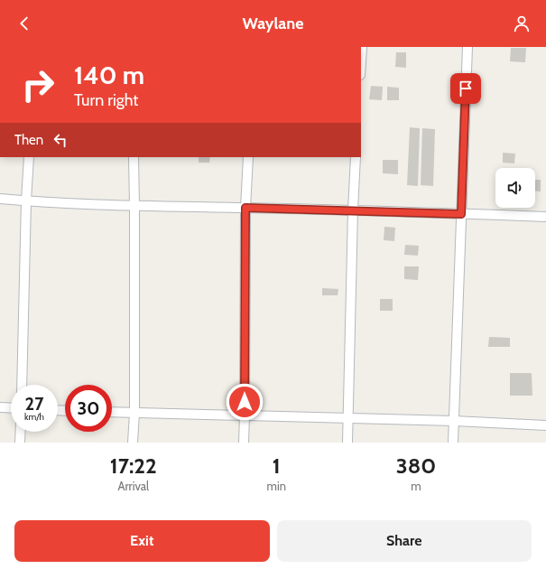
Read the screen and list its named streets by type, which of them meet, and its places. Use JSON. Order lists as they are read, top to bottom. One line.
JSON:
{"page":{"header":"Waylane","turn":["140 m","Turn right"],"then":"Then","speed":"27 km/h","limit":"30","eta":["17:22","Arrival","1","min","380","m"],"buttons":["Exit","Share"]}}
